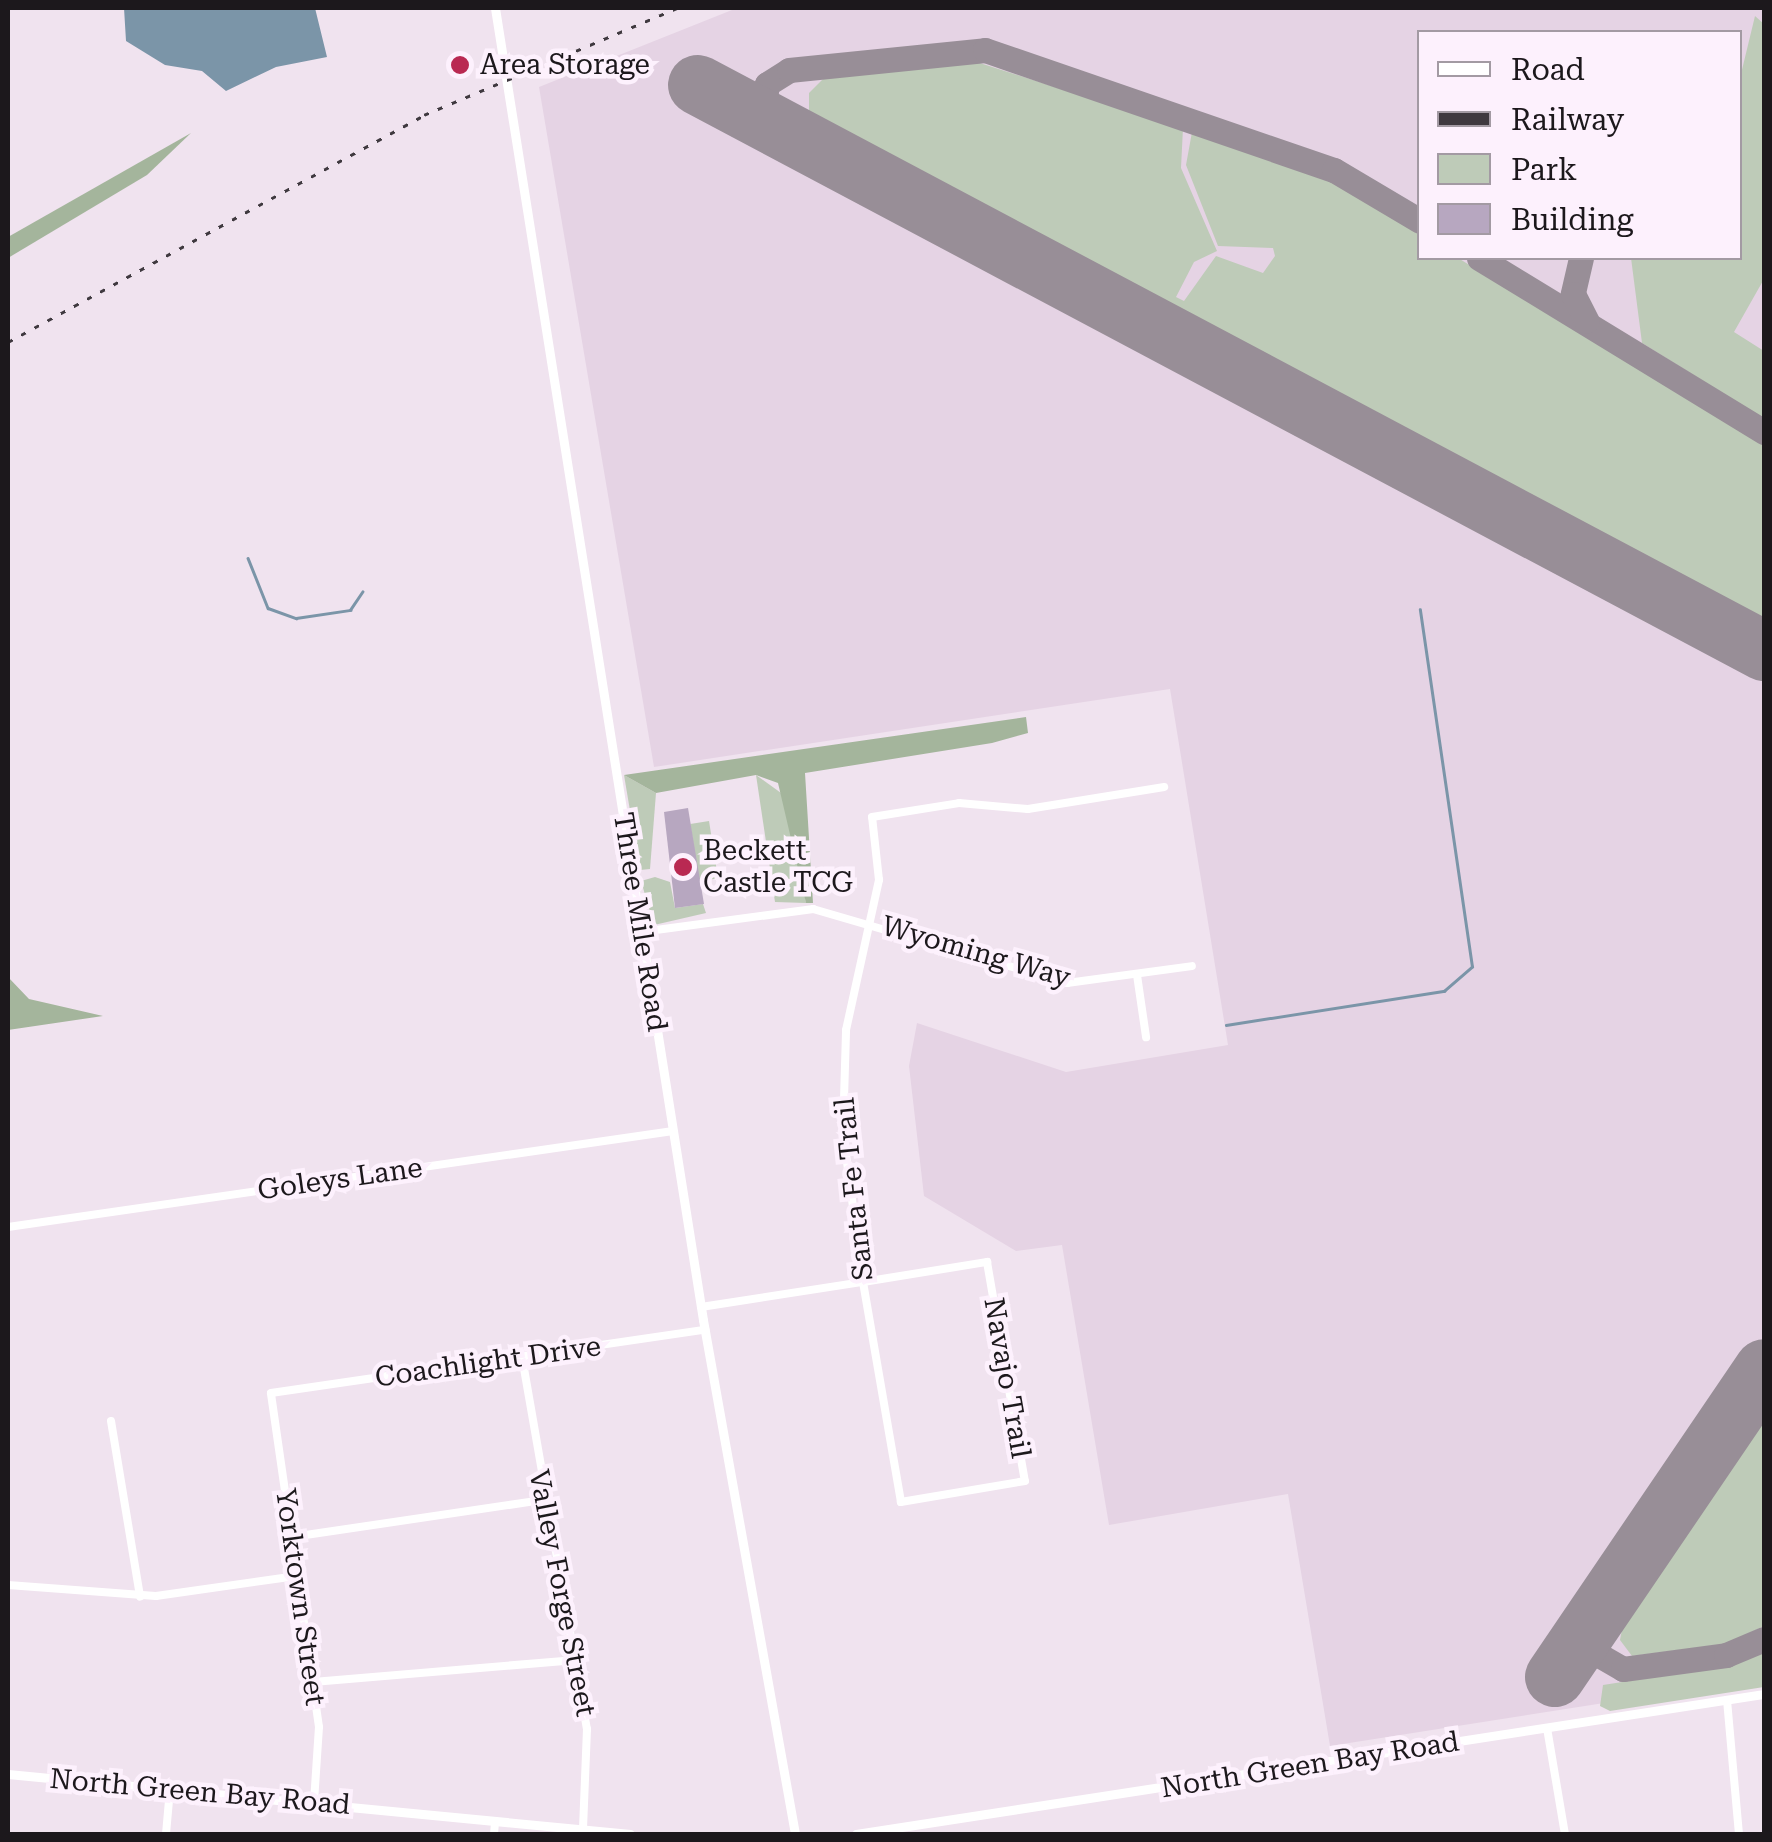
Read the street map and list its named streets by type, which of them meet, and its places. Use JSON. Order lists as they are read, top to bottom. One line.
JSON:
{"streets":{"street":["Three Mile Road","Wyoming Way","Goleys Lane","Santa Fe Trail","Coachlight Drive","Navajo Trail","Valley Forge Street","Yorktown Street","North Green Bay Road"]},"crossings":[["Three Mile Road","Wyoming Way"],["Three Mile Road","Goleys Lane"],["Three Mile Road","Coachlight Drive"],["Wyoming Way","Santa Fe Trail"],["Santa Fe Trail","Navajo Trail"],["Coachlight Drive","Valley Forge Street"],["Coachlight Drive","Yorktown Street"],["Valley Forge Street","North Green Bay Road"],["Yorktown Street","North Green Bay Road"]],"places":["Area Storage","Beckett Castle TCG"],"legend":["Road","Railway","Park","Building"]}
